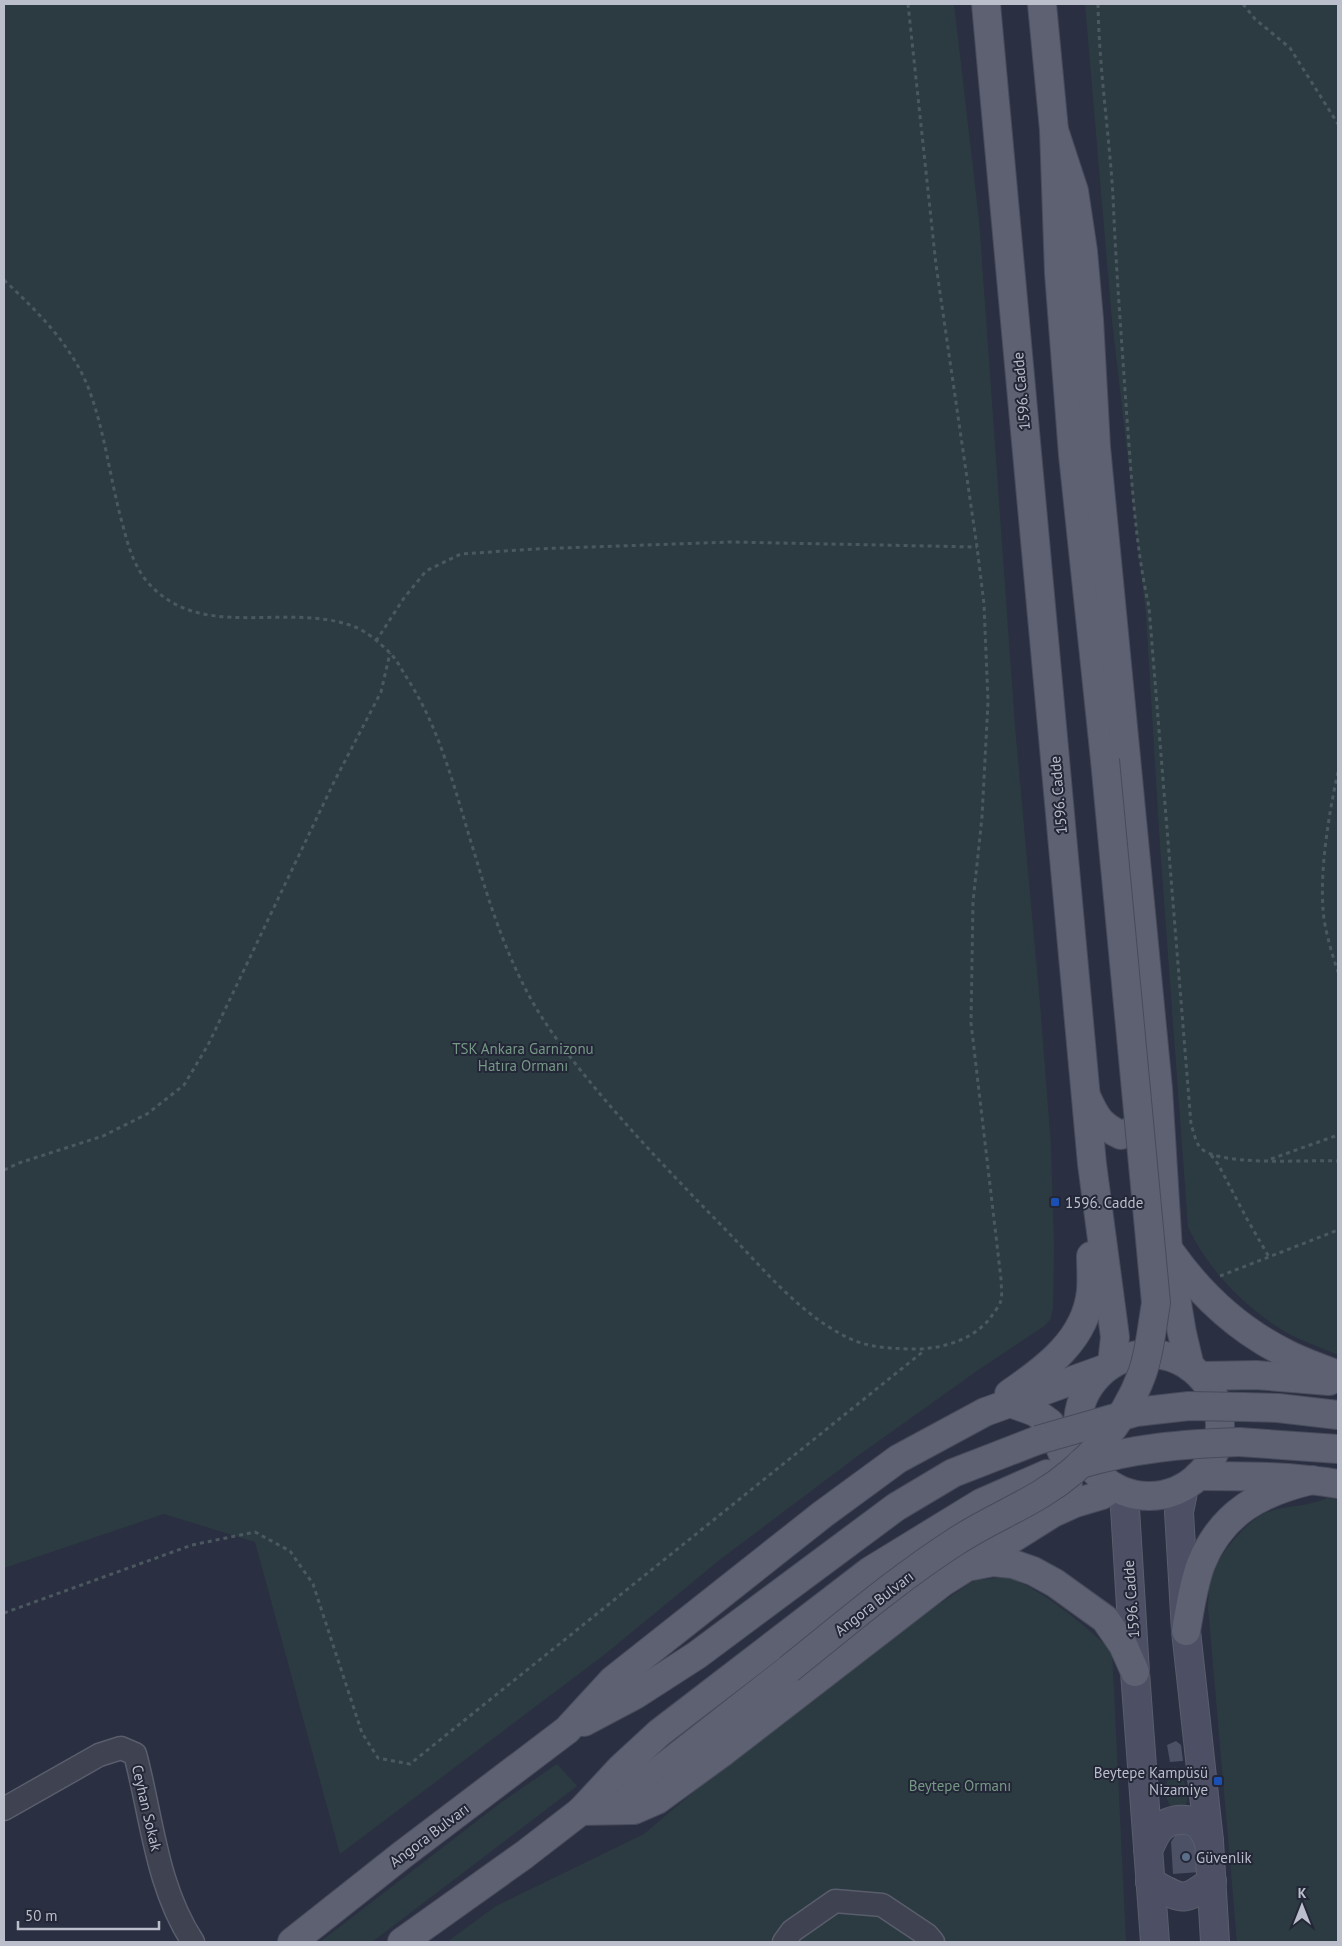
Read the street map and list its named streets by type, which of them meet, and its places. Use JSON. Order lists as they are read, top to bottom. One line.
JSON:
{"streets":{"main road":["1596. Cadde","Angora Bulvarı"],"street":["Ceyhan Sokak"]},"crossings":[["1596. Cadde","Angora Bulvarı"]],"parks":["TSK Ankara Garnizonu Hatıra Ormanı","Beytepe Ormanı"],"places":{"transit":["1596. Cadde","Beytepe Kampüsü Nizamiye"],"other":["Güvenlik"]},"scale_bar":"50 m","north":"top"}
